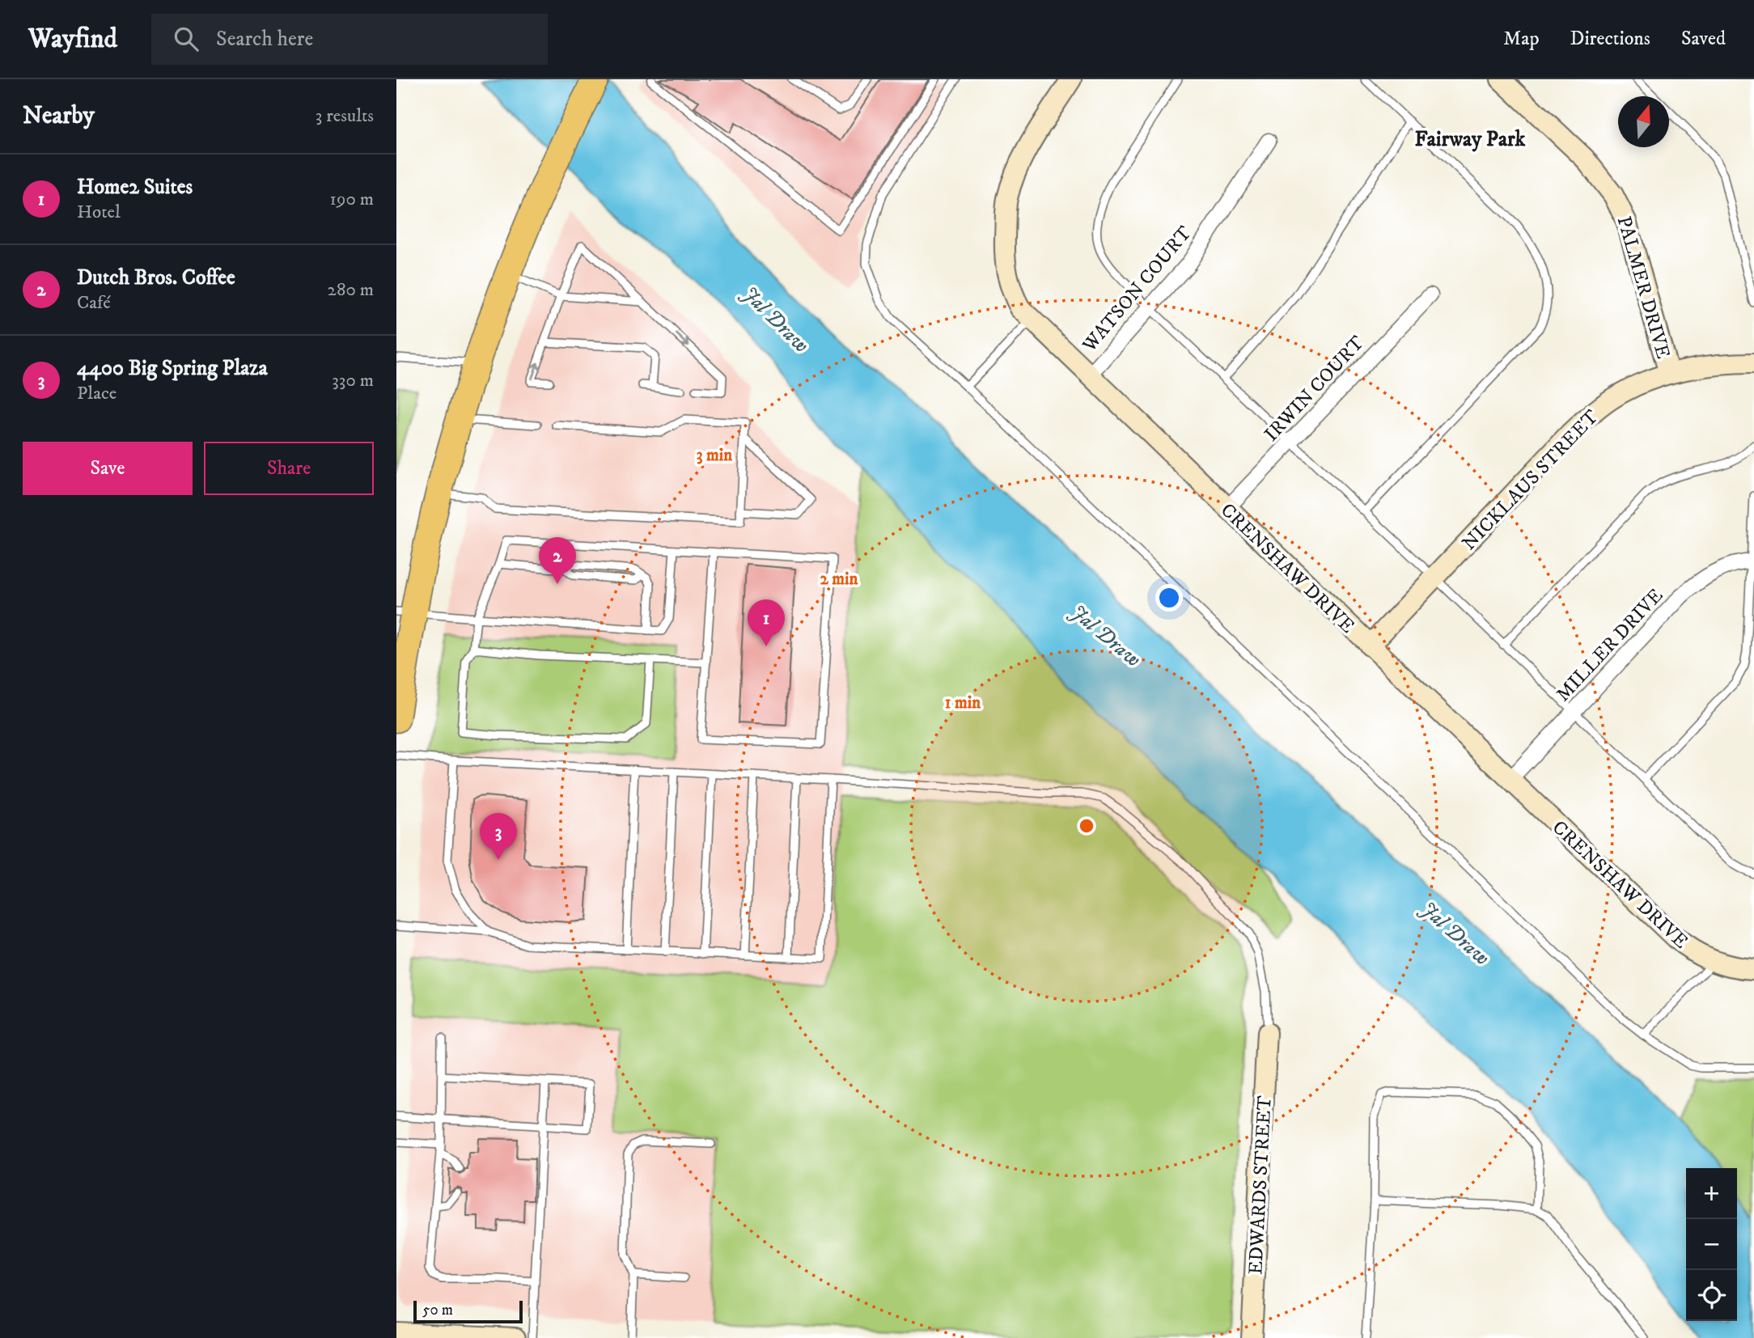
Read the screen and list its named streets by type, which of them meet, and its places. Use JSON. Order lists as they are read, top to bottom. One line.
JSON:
{"streets":{"street":["PALMER DRIVE","WATSON COURT","IRWIN COURT","NICKLAUS STREET","CRENSHAW DRIVE","MILLER DRIVE","EDWARDS STREET"]},"crossings":[["PALMER DRIVE","NICKLAUS STREET"],["WATSON COURT","CRENSHAW DRIVE"],["IRWIN COURT","CRENSHAW DRIVE"],["NICKLAUS STREET","CRENSHAW DRIVE"],["CRENSHAW DRIVE","MILLER DRIVE"]],"districts":["Fairway Park"],"water":["Jal Draw"],"scale_bar":"50 m","north":"top","page":{"header":"Wayfind","search":"Search here","nav":["Map","Directions","Saved"],"heading":["Nearby","3 results"],"list":[{"mark":"1","name":"Home2 Suites","note":"Hotel","value":"190 m"},{"mark":"2","name":"Dutch Bros. Coffee","note":"Café","value":"280 m"},{"mark":"3","name":"4400 Big Spring Plaza","note":"Place","value":"330 m"}],"buttons":["Save","Share"],"pins":["2","1","3"],"map_buttons":["+","−"],"scale":"50 m"},"rings":["3 min","2 min","1 min"]}
